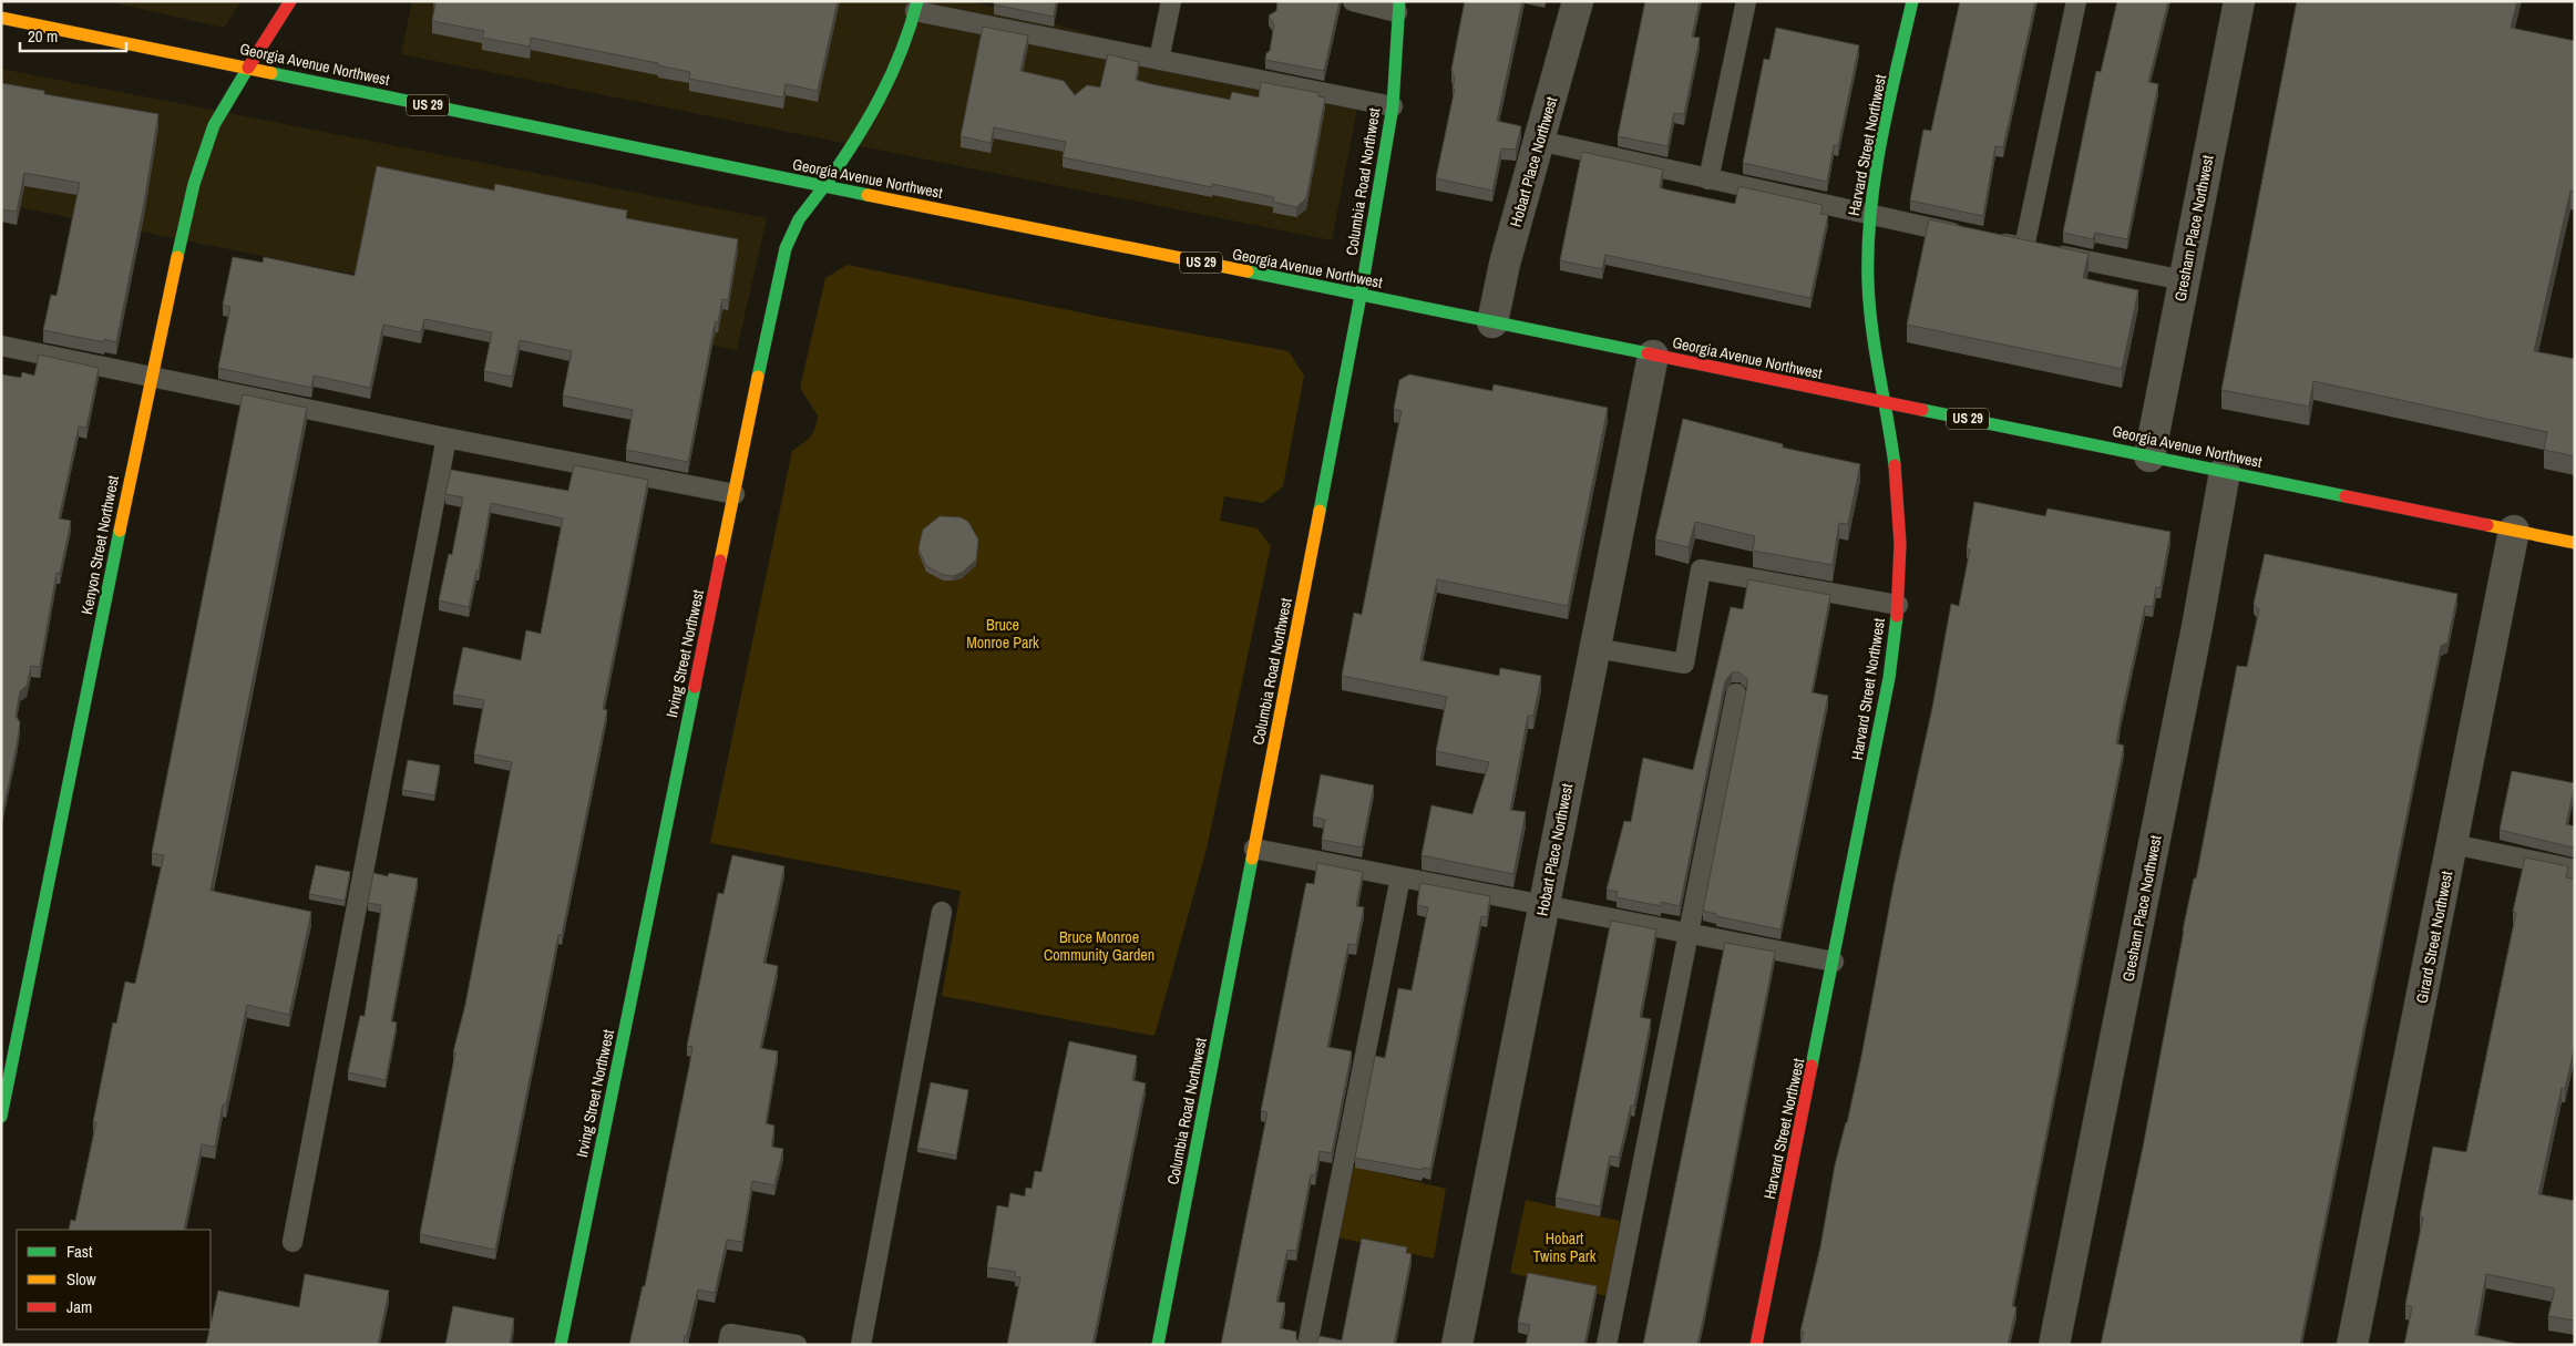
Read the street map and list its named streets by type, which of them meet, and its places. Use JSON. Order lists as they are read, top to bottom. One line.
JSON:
{"streets":{"main road":["Georgia Avenue Northwest","US 29","Harvard Street Northwest","Columbia Road Northwest","Kenyon Street Northwest","Irving Street Northwest"],"street":["Hobart Place Northwest","Gresham Place Northwest","Girard Street Northwest"]},"crossings":[["Georgia Avenue Northwest","Harvard Street Northwest"],["Georgia Avenue Northwest","Hobart Place Northwest"],["Georgia Avenue Northwest","Columbia Road Northwest"],["Georgia Avenue Northwest","Gresham Place Northwest"],["Georgia Avenue Northwest","Kenyon Street Northwest"],["Georgia Avenue Northwest","Irving Street Northwest"],["Georgia Avenue Northwest","Girard Street Northwest"]],"parks":["Bruce Monroe Park","Bruce Monroe Community Garden","Hobart Twins Park"],"legend":["Fast","Slow","Jam"],"scale_bar":"20 m"}
